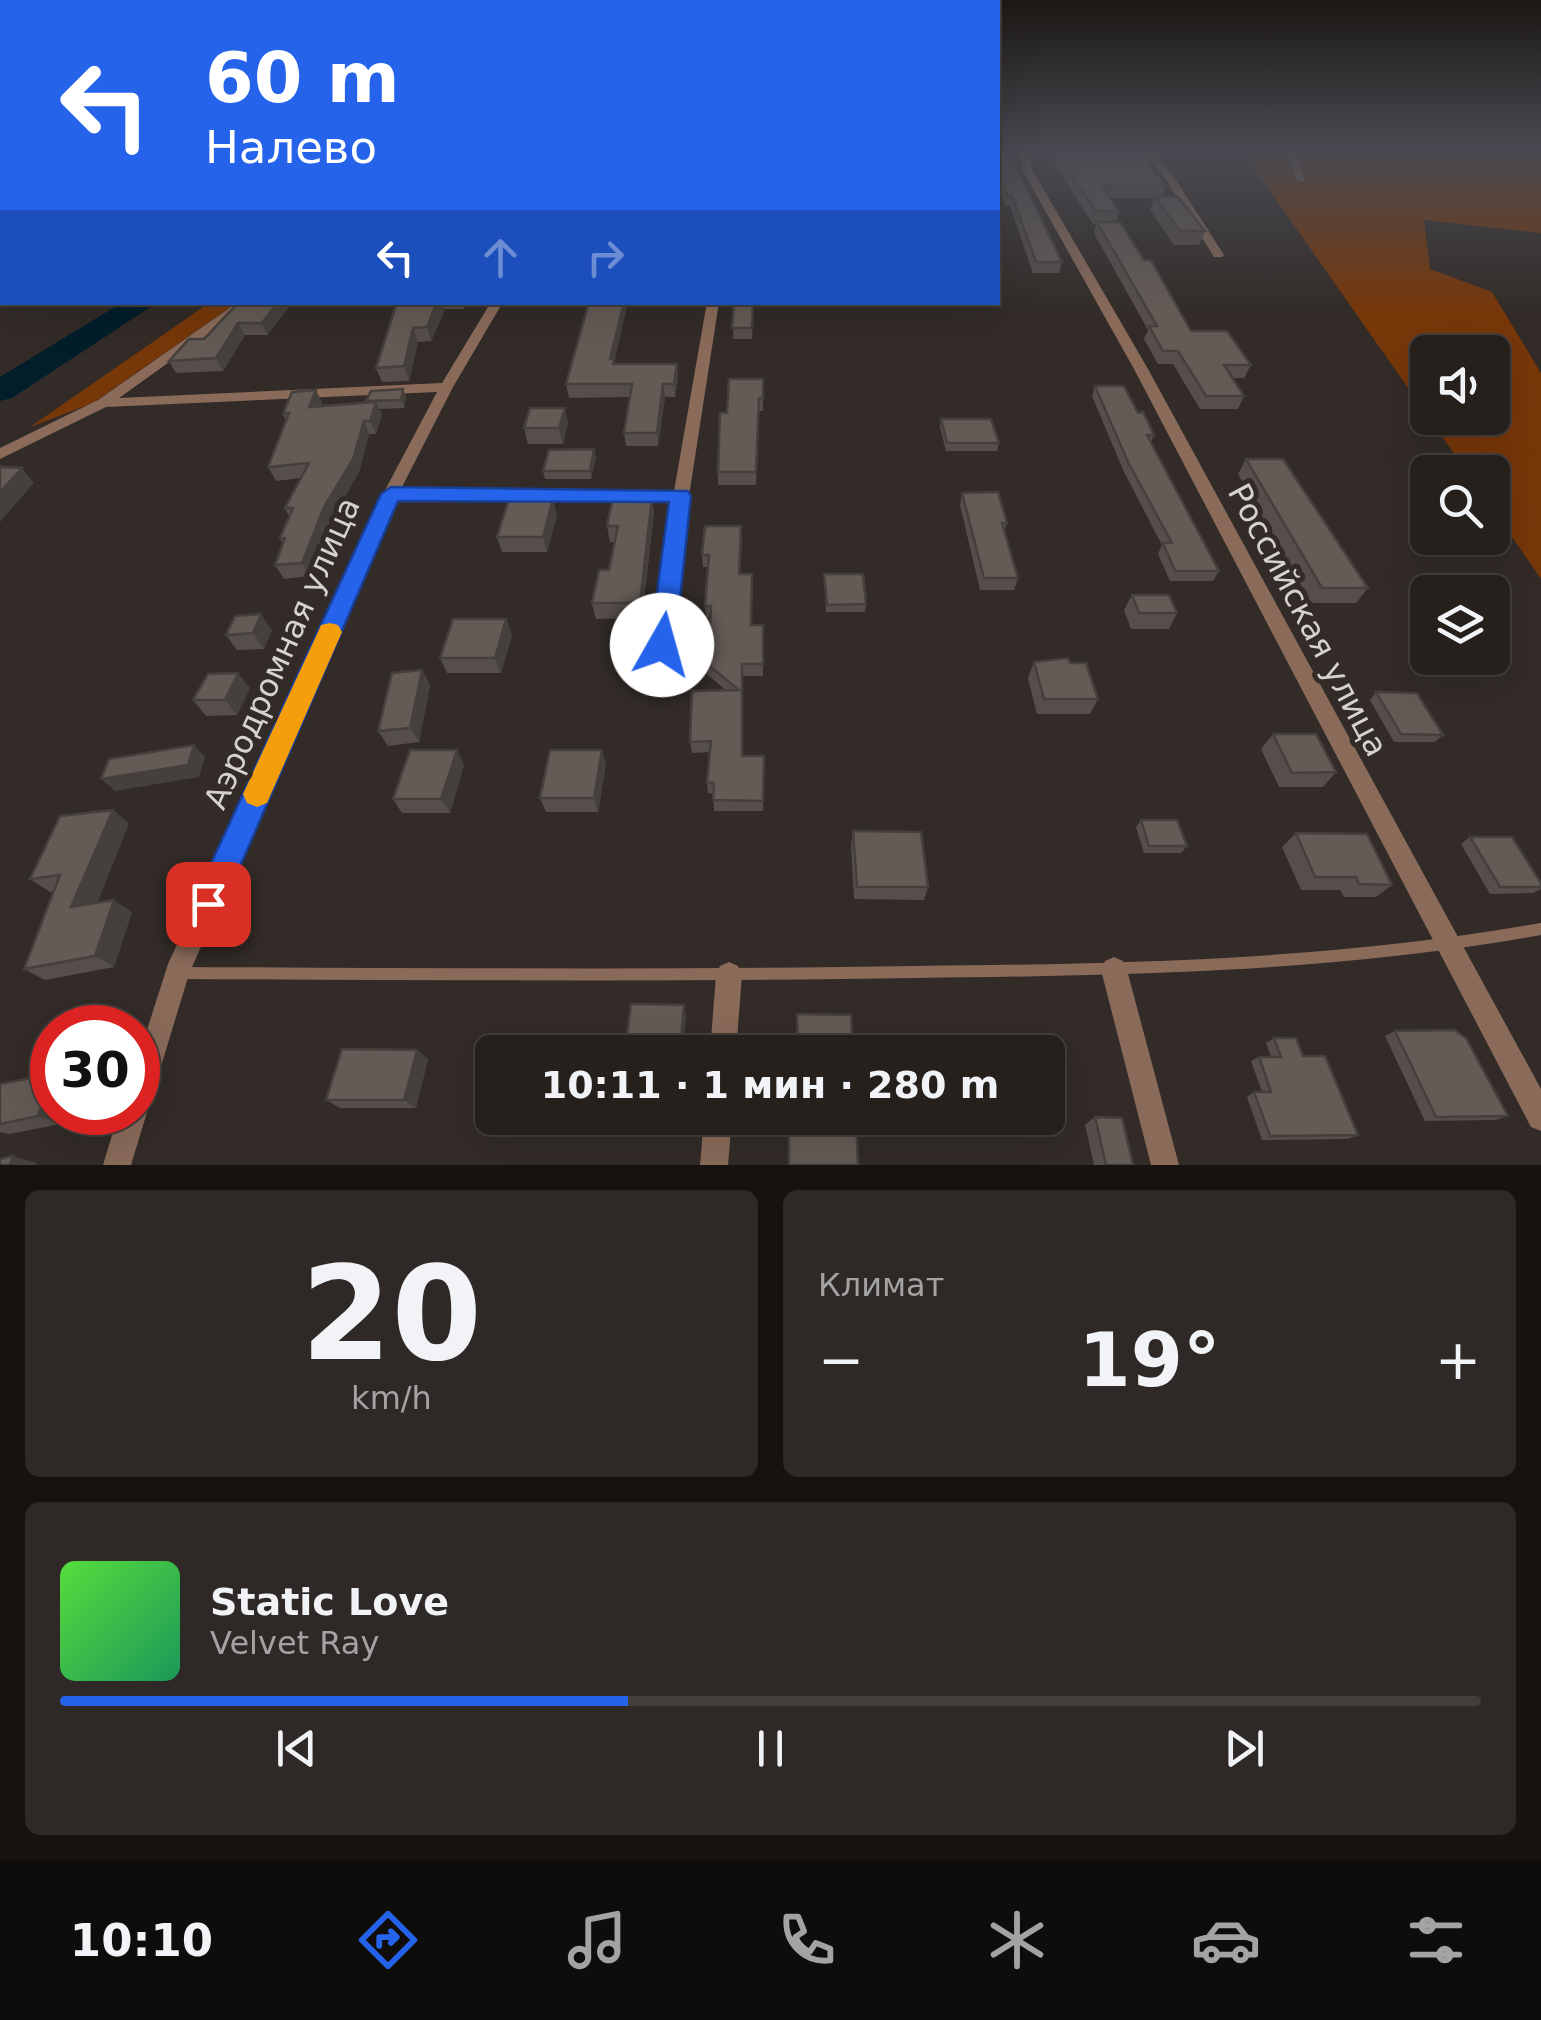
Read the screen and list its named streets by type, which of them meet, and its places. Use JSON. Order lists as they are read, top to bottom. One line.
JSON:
{"streets":{"street":["Российская улица","Аэродромная улица"]},"page":{"turn":["60 m","Налево"],"limit":"30","trip":"10:11 · 1 мин · 280 m","tile":[["20","km/h"],"Климат"],"heat":["−","19°","+"],"song":["Static Love","Velvet Ray"],"tabs":"10:10"}}
